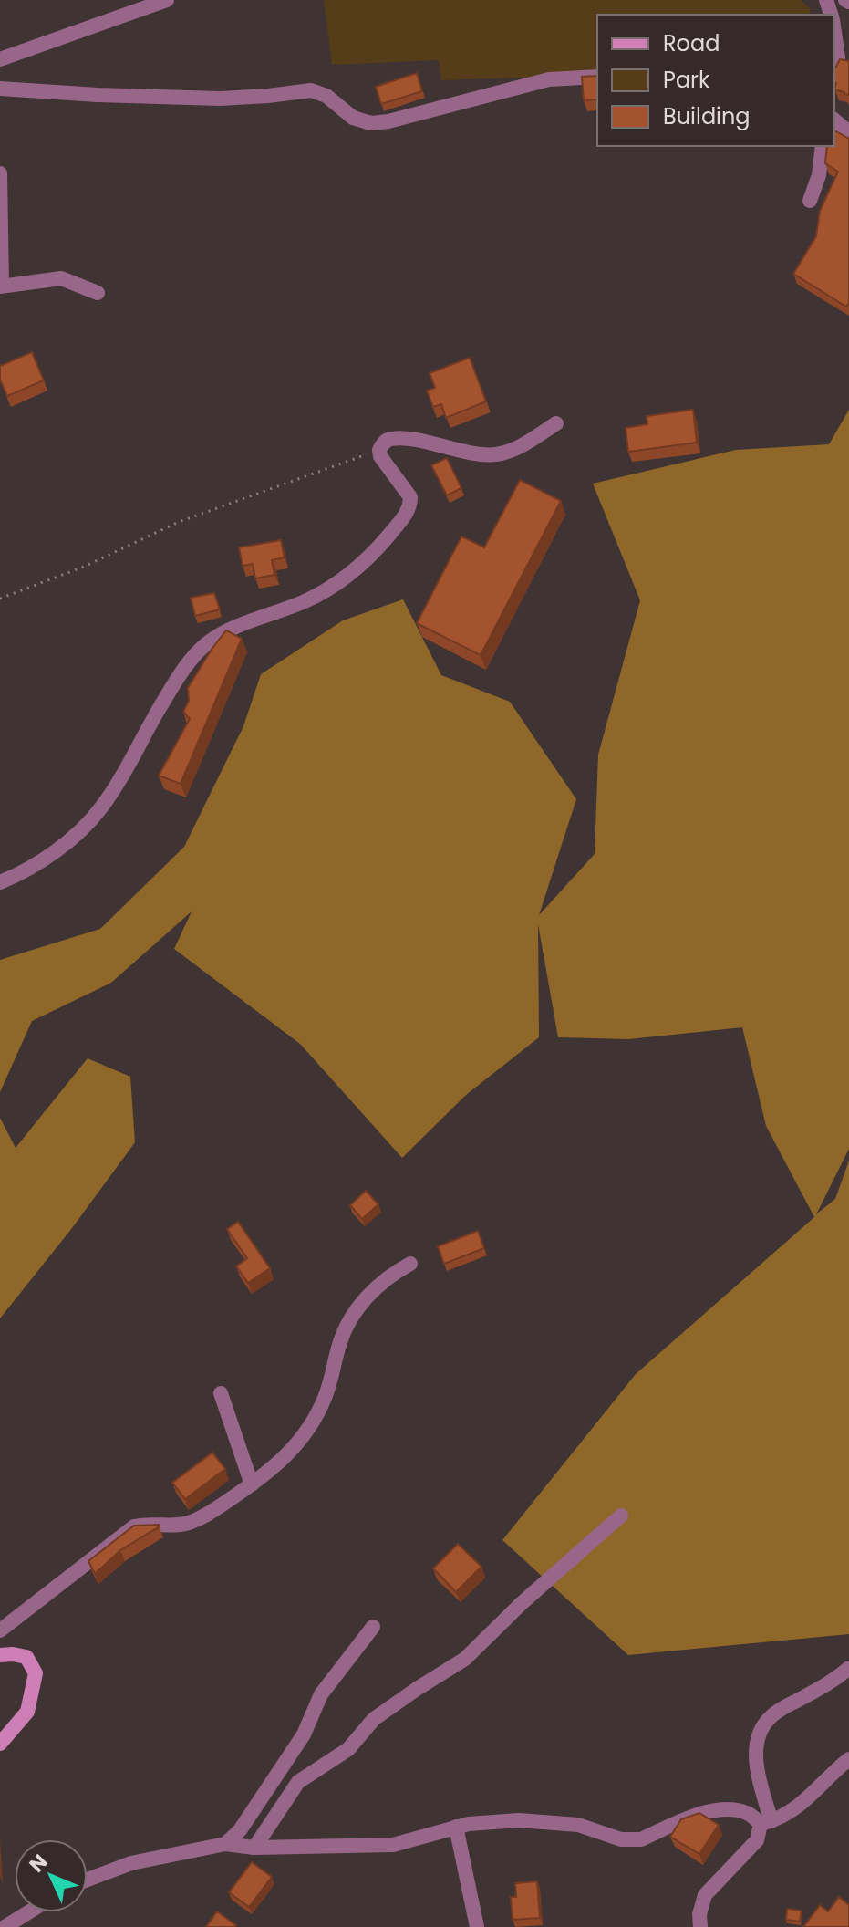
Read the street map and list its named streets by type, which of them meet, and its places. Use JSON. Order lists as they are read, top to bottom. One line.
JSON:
{"legend":["Road","Park","Building"],"north":"top left"}
